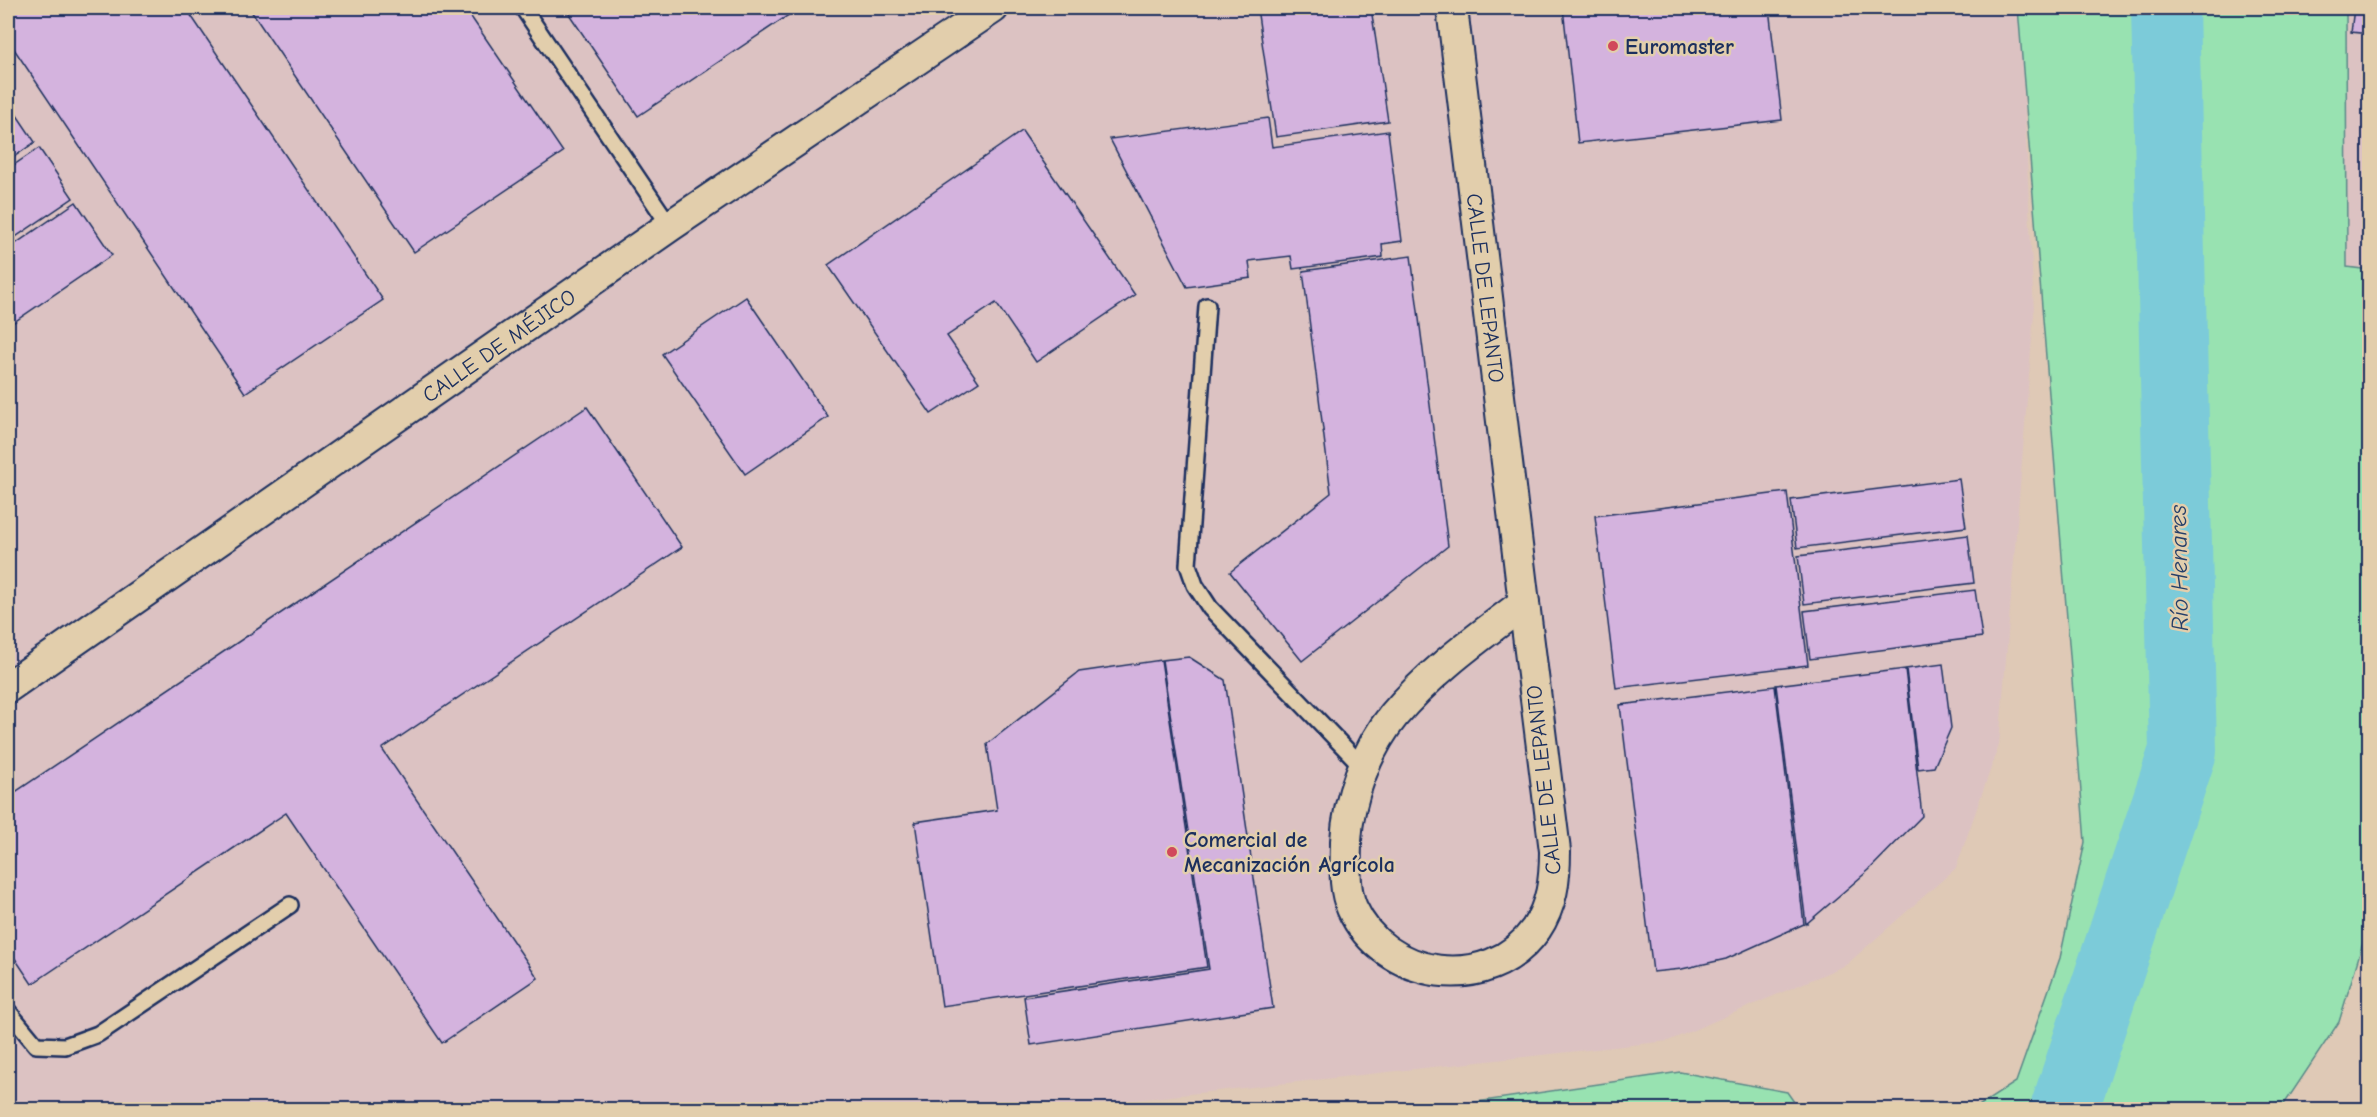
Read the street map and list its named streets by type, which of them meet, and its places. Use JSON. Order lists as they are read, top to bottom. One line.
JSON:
{"streets":{"street":["CALLE DE LEPANTO","CALLE DE MÉJICO"]},"water":["Río Henares"],"places":["Euromaster","Comercial de Mecanización Agrícola"]}
